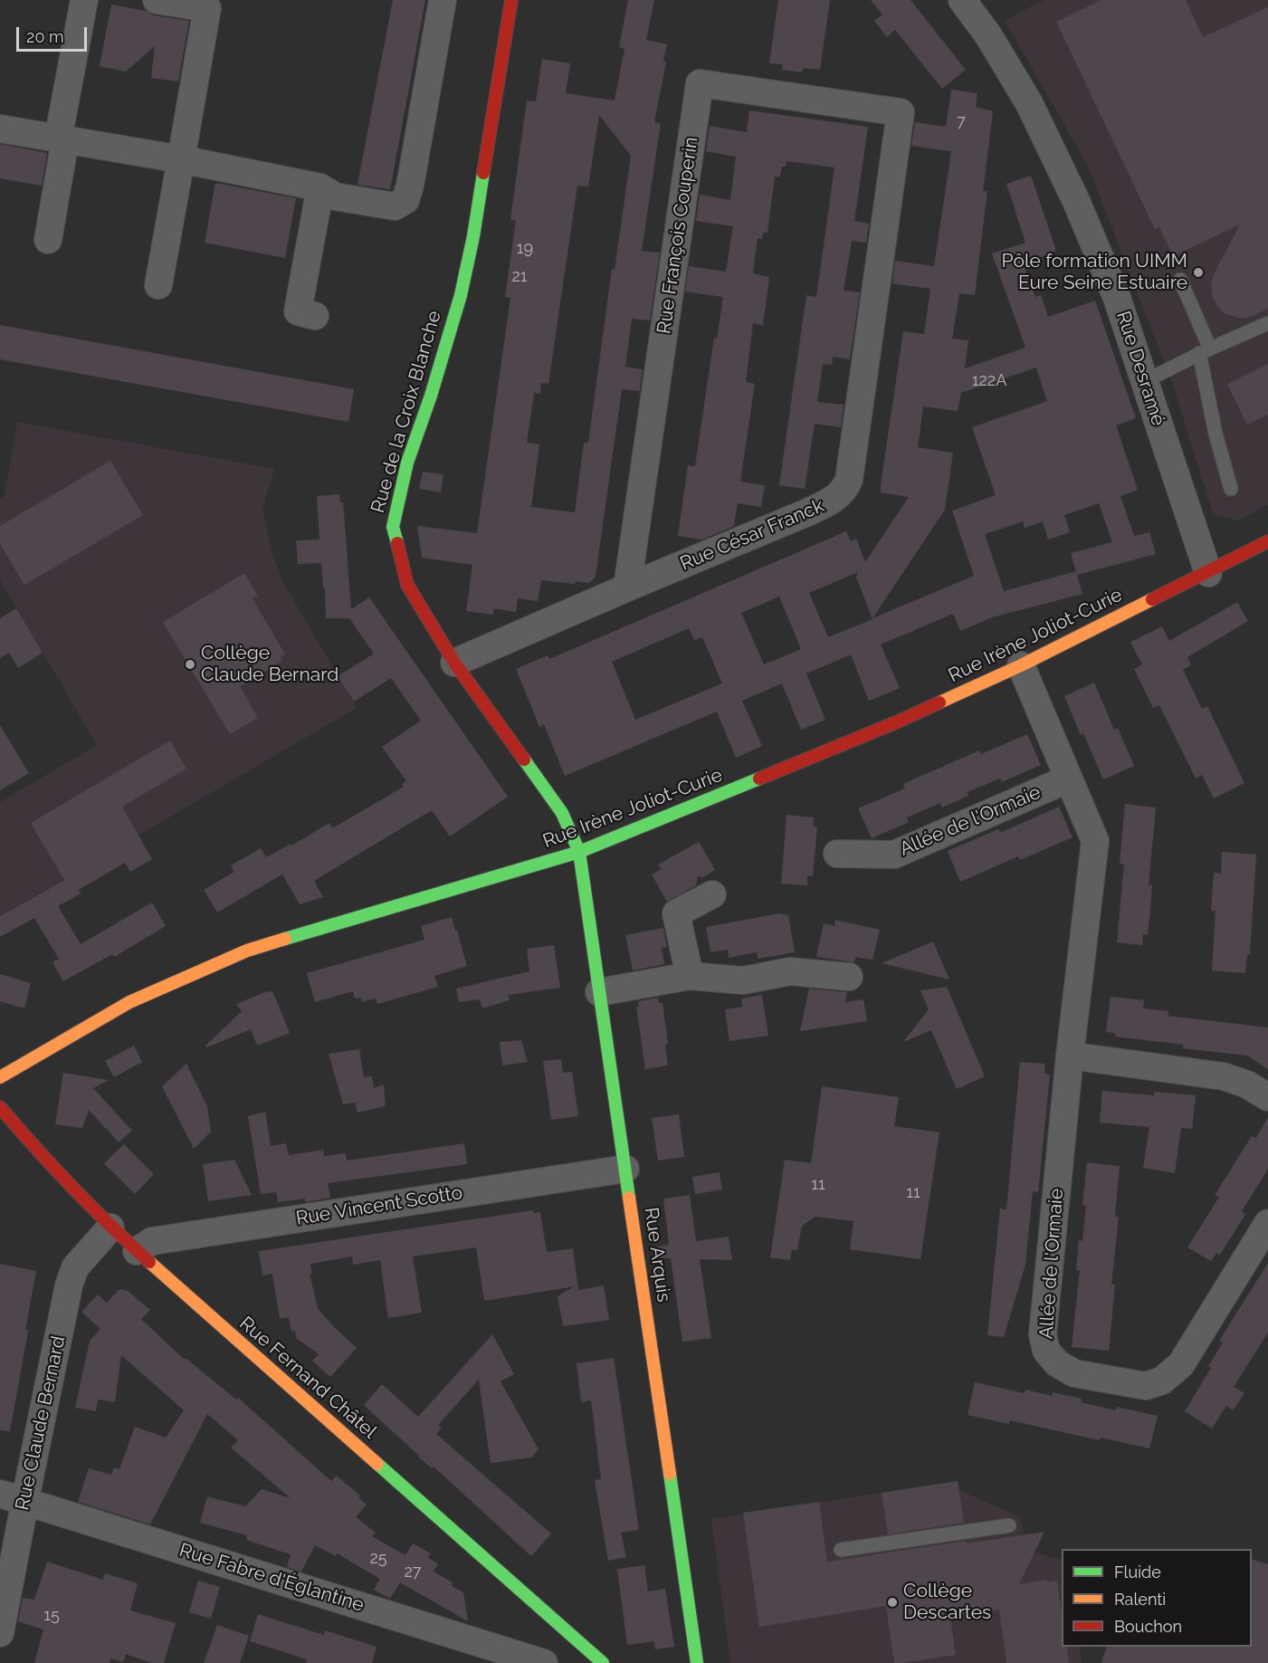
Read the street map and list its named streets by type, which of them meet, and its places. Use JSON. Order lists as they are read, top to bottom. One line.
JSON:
{"streets":{"street":["Rue François Couperin","Rue Desramé","Rue de la Croix Blanche","Rue César Franck","Rue Irène Joliot-Curie","Allée de l'Ormaie","Rue Vincent Scotto","Rue Arquis","Rue Fernand Châtel","Rue Claude Bernard","Rue Fabre d'Églantine"]},"crossings":[["Rue François Couperin","Rue César Franck"],["Rue Desramé","Rue Irène Joliot-Curie"],["Rue de la Croix Blanche","Rue César Franck"],["Rue de la Croix Blanche","Rue Irène Joliot-Curie"],["Rue de la Croix Blanche","Rue Arquis"],["Rue Irène Joliot-Curie","Allée de l'Ormaie"],["Rue Irène Joliot-Curie","Rue Arquis"],["Rue Vincent Scotto","Rue Arquis"],["Rue Vincent Scotto","Rue Fernand Châtel"],["Rue Fernand Châtel","Rue Claude Bernard"],["Rue Claude Bernard","Rue Fabre d'Églantine"]],"places":["Pôle formation UIMM Eure Seine Estuaire","Collège Claude Bernard","Collège Descartes"],"house_numbers":["7","19","21","122A","11","11","25","27","15"],"legend":["Fluide","Ralenti","Bouchon"],"scale_bar":"20 m"}
